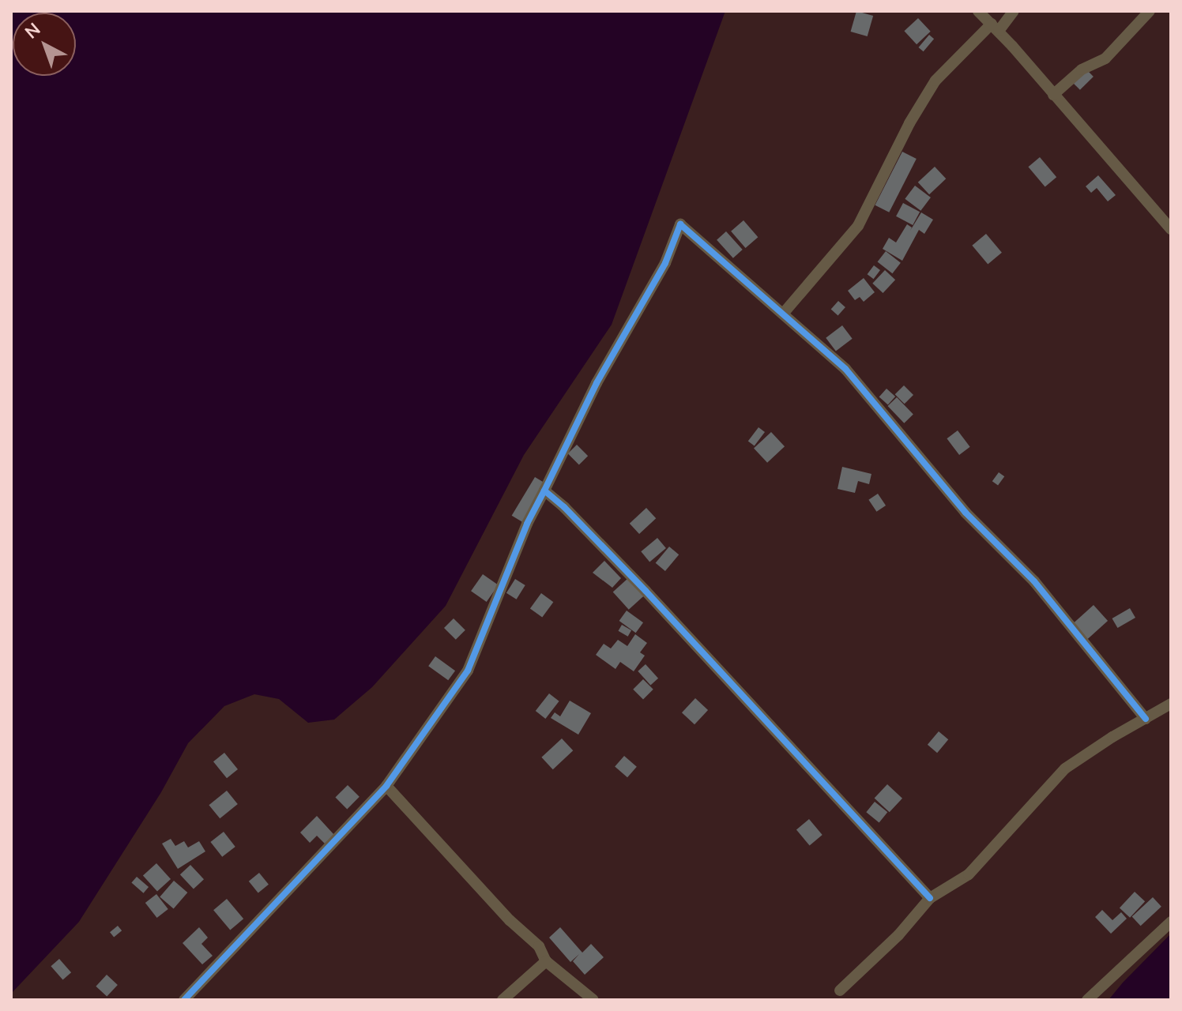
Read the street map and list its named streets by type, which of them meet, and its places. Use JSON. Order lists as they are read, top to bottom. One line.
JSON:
{"north":"top left"}
